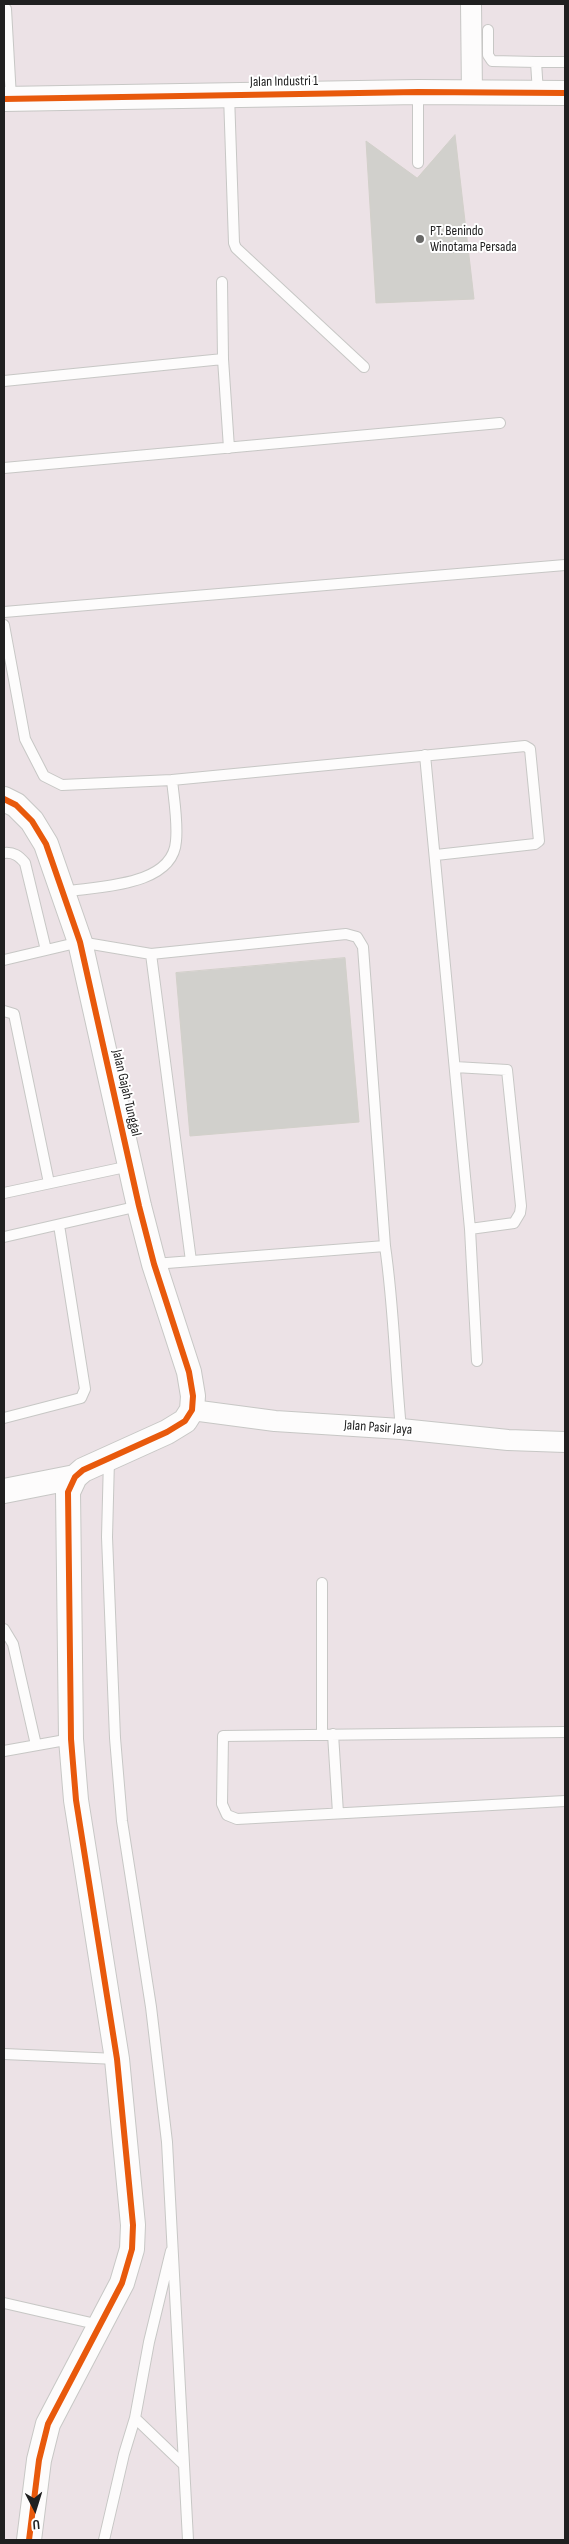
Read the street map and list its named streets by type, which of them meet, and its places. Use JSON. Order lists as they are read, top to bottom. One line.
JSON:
{"streets":{"street":["Jalan Industri 1","Jalan Gajah Tunggal","Jalan Pasir Jaya"]},"crossings":[["Jalan Gajah Tunggal","Jalan Pasir Jaya"]],"places":["PT. Benindo Winotama Persada"],"north":"bottom"}
